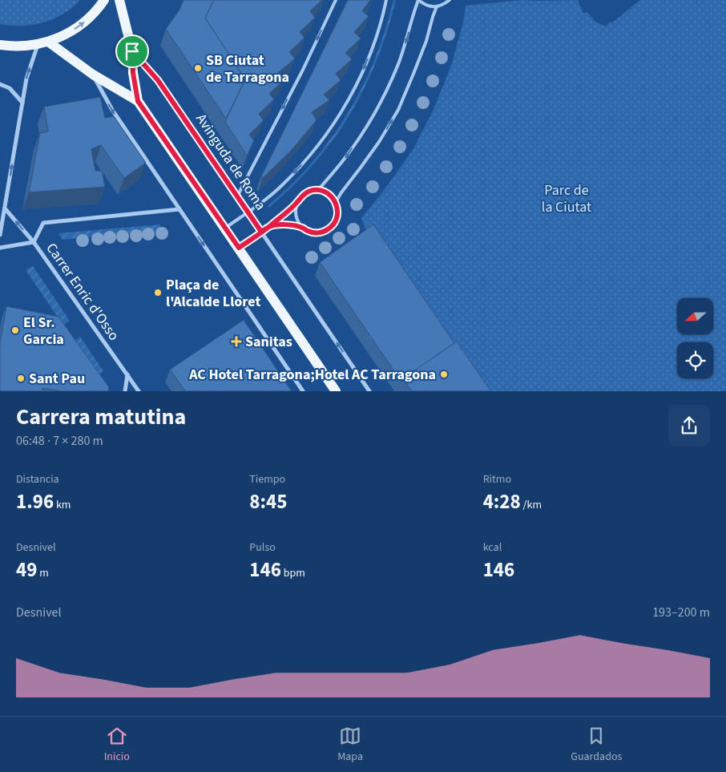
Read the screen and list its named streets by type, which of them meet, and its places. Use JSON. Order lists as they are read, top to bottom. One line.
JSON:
{"streets":{"main road":["Avinguda de Roma"],"street":["Carrer Enric d'Osso"]},"parks":["Parc de la Ciutat"],"places":{"other":["SB Ciutat de Tarragona","Plaça de l'Alcalde Lloret","El Sr. Garcia","AC Hotel Tarragona;Hotel AC Tarragona","Sant Pau"],"health":["Sanitas"]},"north":"left","page":{"heading":["Carrera matutina","06:48 · 7 × 280 m"],"stats":[["Distancia","1.96 km"],["Tiempo","8:45"],["Ritmo","4:28 /km"],["Desnivel","49 m"],["Pulso","146 bpm"],["kcal","146"]],"chart":["Desnivel","193–200 m"],"tabs":["Inicio","Mapa","Guardados"]}}
